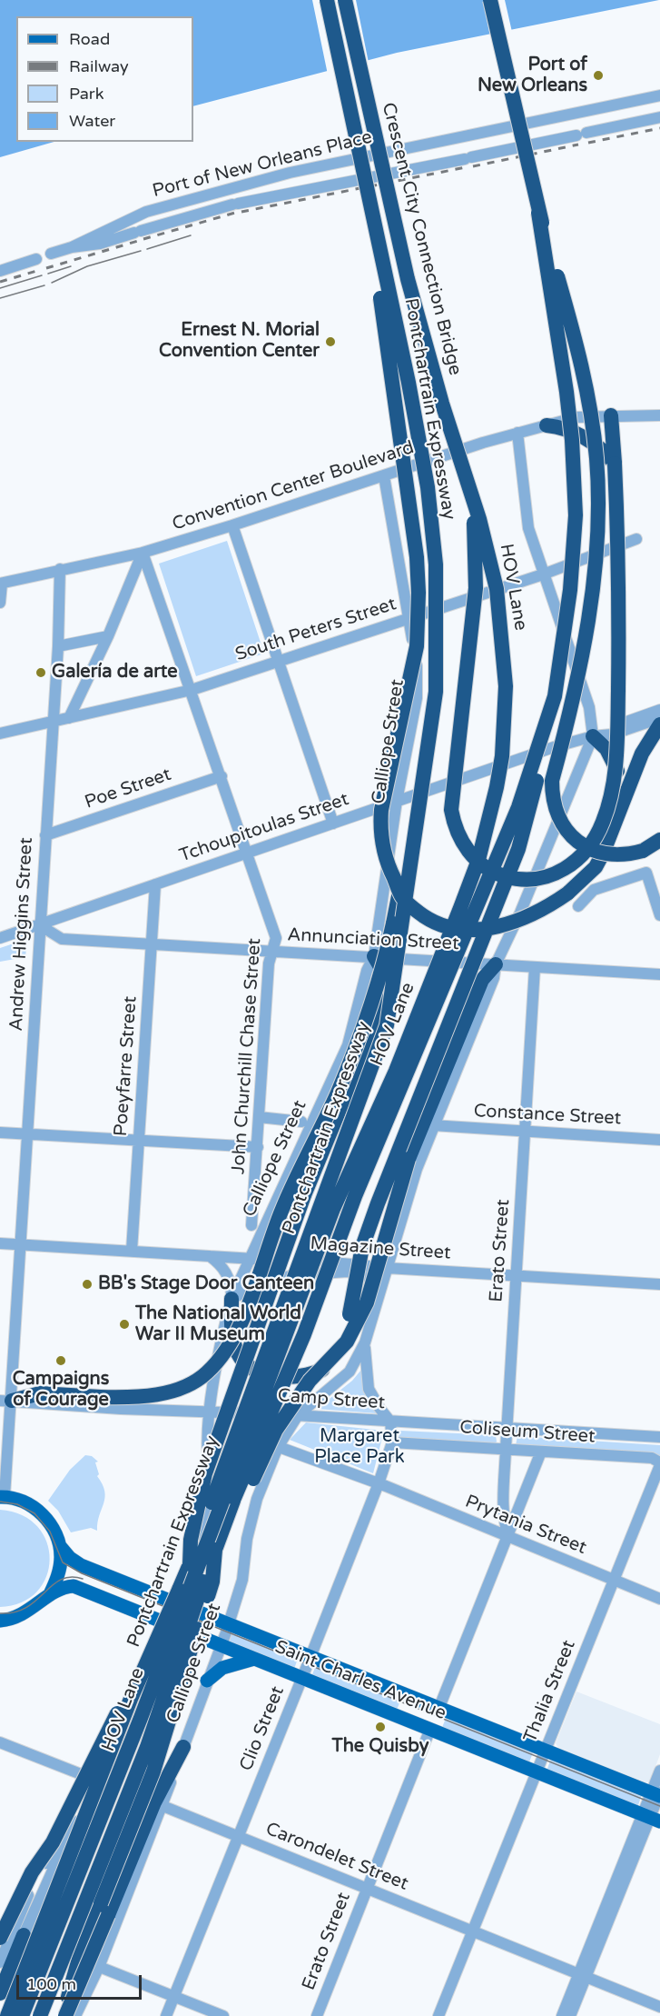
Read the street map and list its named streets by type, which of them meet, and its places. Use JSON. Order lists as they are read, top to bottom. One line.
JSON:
{"streets":{"highway":["Crescent City Connection Bridge","Pontchartrain Expressway","HOV Lane"],"main road":["Saint Charles Avenue"],"street":["Port of New Orleans Place","Convention Center Boulevard","South Peters Street","Calliope Street","Poe Street","Tchoupitoulas Street","Andrew Higgins Street","Annunciation Street","John Churchill Chase Street","Poeyfarre Street","Constance Street","Magazine Street","Erato Street","Camp Street","Coliseum Street","Prytania Street","Thalia Street","Clio Street","Carondelet Street"]},"crossings":[["Crescent City Connection Bridge","HOV Lane"],["Convention Center Boulevard","Calliope Street"],["Convention Center Boulevard","Andrew Higgins Street"],["Convention Center Boulevard","John Churchill Chase Street"],["South Peters Street","Calliope Street"],["South Peters Street","Andrew Higgins Street"],["South Peters Street","John Churchill Chase Street"],["Calliope Street","Tchoupitoulas Street"],["Calliope Street","Annunciation Street"],["Calliope Street","Constance Street"],["Calliope Street","Magazine Street"],["Calliope Street","Camp Street"],["Calliope Street","Prytania Street"],["Calliope Street","Saint Charles Avenue"],["Calliope Street","Clio Street"],["Calliope Street","Carondelet Street"],["Poe Street","Andrew Higgins Street"],["Poe Street","John Churchill Chase Street"],["Tchoupitoulas Street","Andrew Higgins Street"],["Tchoupitoulas Street","Annunciation Street"],["Tchoupitoulas Street","John Churchill Chase Street"],["Tchoupitoulas Street","Poeyfarre Street"],["Andrew Higgins Street","Annunciation Street"],["Andrew Higgins Street","Magazine Street"],["Andrew Higgins Street","Camp Street"],["Andrew Higgins Street","Saint Charles Avenue"],["Annunciation Street","John Churchill Chase Street"],["Annunciation Street","Poeyfarre Street"],["Annunciation Street","Erato Street"],["Poeyfarre Street","Magazine Street"],["Constance Street","Erato Street"],["Magazine Street","Erato Street"],["Erato Street","Camp Street"],["Erato Street","Coliseum Street"],["Erato Street","Prytania Street"],["Erato Street","Saint Charles Avenue"],["Erato Street","Carondelet Street"],["Camp Street","Prytania Street"],["Camp Street","Clio Street"],["Coliseum Street","Thalia Street"],["Coliseum Street","Clio Street"],["Prytania Street","Thalia Street"],["Prytania Street","Clio Street"],["Saint Charles Avenue","Thalia Street"],["Saint Charles Avenue","Clio Street"],["Thalia Street","Carondelet Street"],["Clio Street","Carondelet Street"]],"parks":["Margaret Place Park"],"places":["Port of New Orleans","Ernest N. Morial Convention Center","Galería de arte","BB's Stage Door Canteen","The National World War II Museum","Campaigns of Courage","The Quisby"],"legend":["Road","Railway","Park","Water"],"scale_bar":"100 m"}
